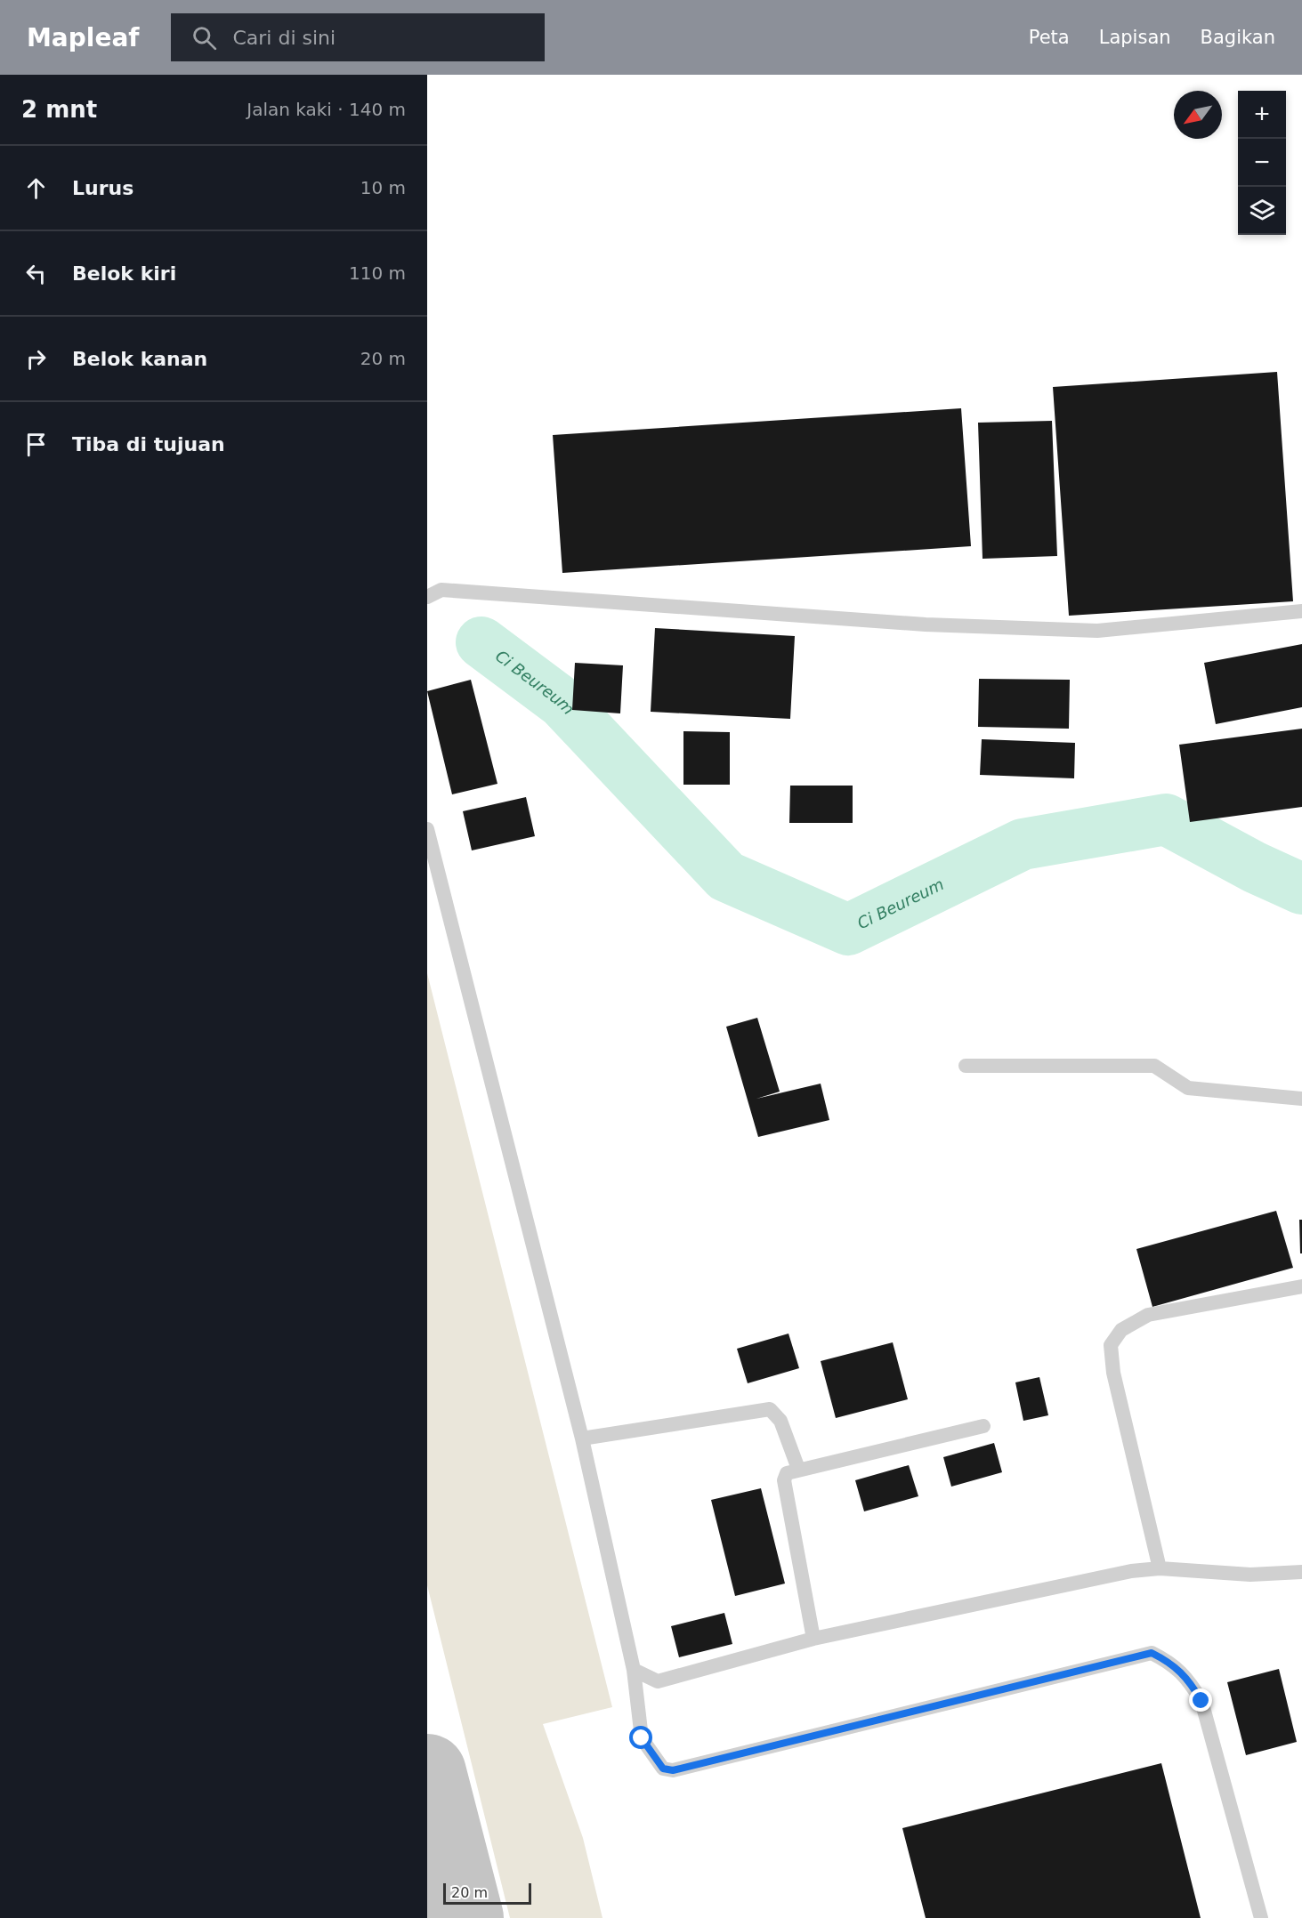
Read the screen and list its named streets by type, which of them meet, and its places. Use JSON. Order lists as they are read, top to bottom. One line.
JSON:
{"water":["Ci Beureum"],"scale_bar":"20 m","north":"bottom left","page":{"header":"Mapleaf","search":"Cari di sini","nav":["Peta","Lapisan","Bagikan"],"heading":["2 mnt","Jalan kaki · 140 m"],"map_buttons":["+","−"],"list":[["Lurus","10 m"],["Belok kiri","110 m"],["Belok kanan","20 m"],"Tiba di tujuan"],"scale":"20 m"}}
